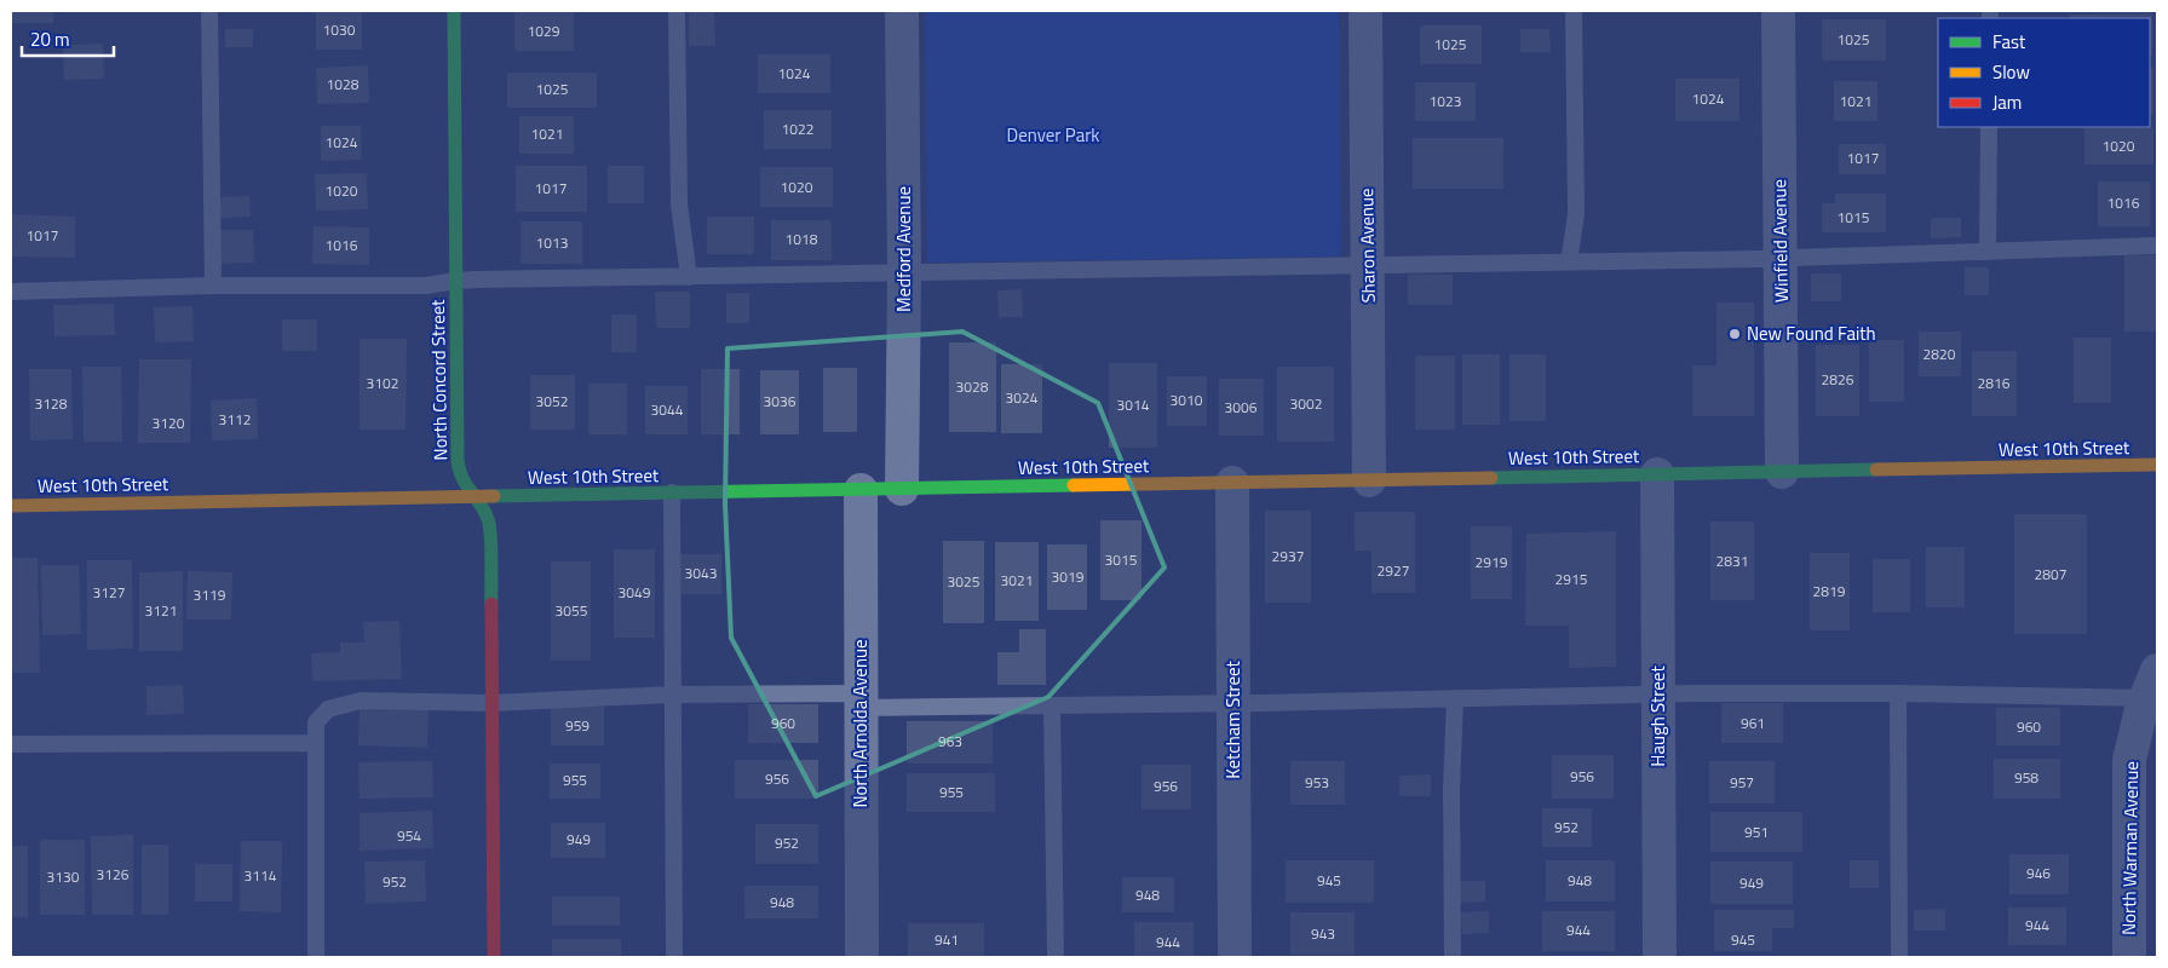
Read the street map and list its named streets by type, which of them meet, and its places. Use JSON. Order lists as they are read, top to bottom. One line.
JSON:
{"streets":{"main road":["North Concord Street","West 10th Street"],"street":["Winfield Avenue","Sharon Avenue","Medford Avenue","Haugh Street","Ketcham Street","North Arnolda Avenue","North Warman Avenue"]},"crossings":[["Winfield Avenue","West 10th Street"],["Sharon Avenue","West 10th Street"],["Medford Avenue","West 10th Street"],["North Concord Street","West 10th Street"],["West 10th Street","Haugh Street"],["West 10th Street","Ketcham Street"],["West 10th Street","North Arnolda Avenue"]],"parks":["Denver Park"],"places":["New Found Faith"],"house_numbers":["1030","1029","1025","1025","1024","1028","1025","1024","1023","1021","1022","1021","1024","1020","1017","1020","1017","1020","1016","1015","1017","1018","1013","1016","2820","2826","3102","2816","3028","3024","3010","3052","3036","3128","3002","3014","3006","3044","3112","3120","2937","3015","2831","2919","2927","3043","2807","3019","2915","3021","3025","2819","3127","3049","3119","3121","3055","960","961","959","960","963","956","958","956","955","953","957","956","955","952","951","954","949","952","946","3126","3114","3130","945","948","952","949","948","948","944","944","943","941","945","944"],"legend":["Fast","Slow","Jam"],"scale_bar":"20 m"}
